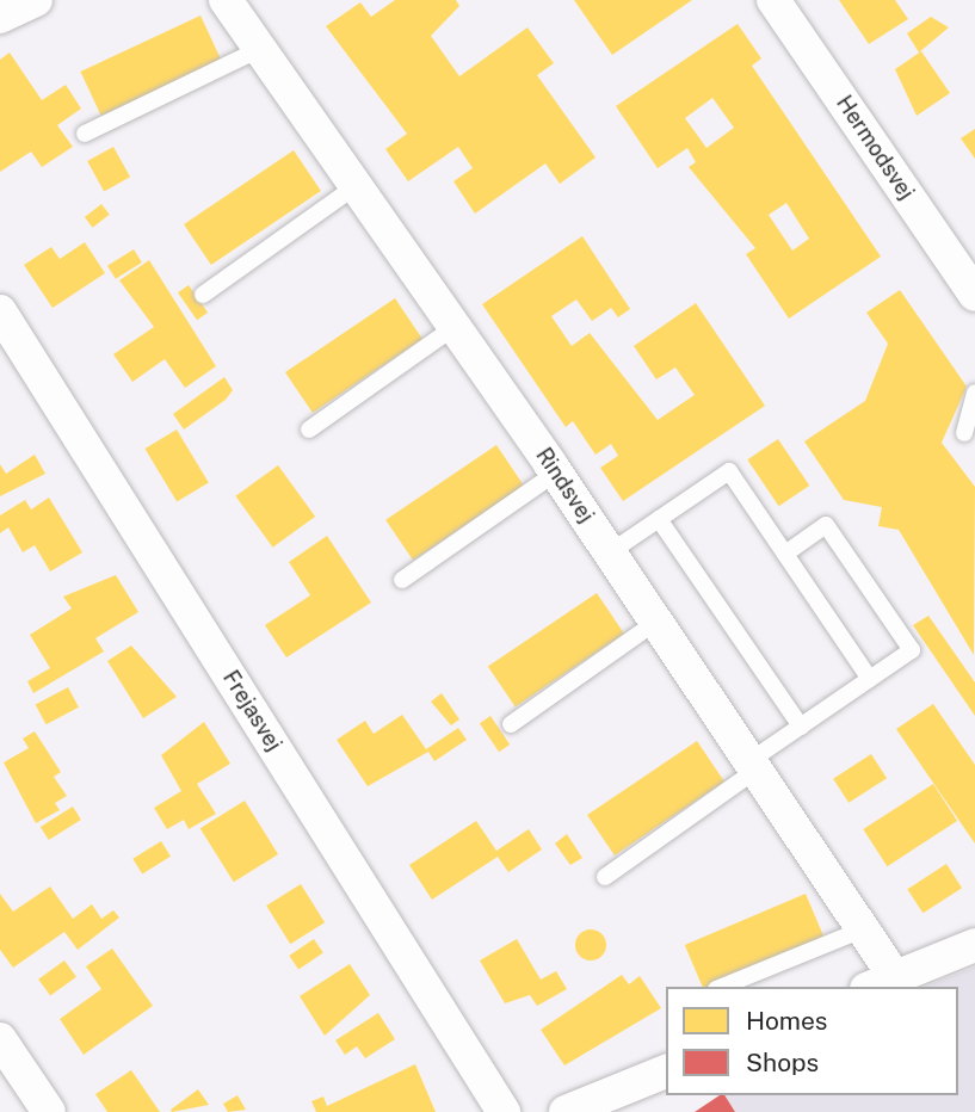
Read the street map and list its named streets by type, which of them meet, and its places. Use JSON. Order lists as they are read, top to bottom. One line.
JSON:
{"streets":{"street":["Hermodsvej","Rindsvej","Frejasvej"]},"legend":["Homes","Shops"]}
